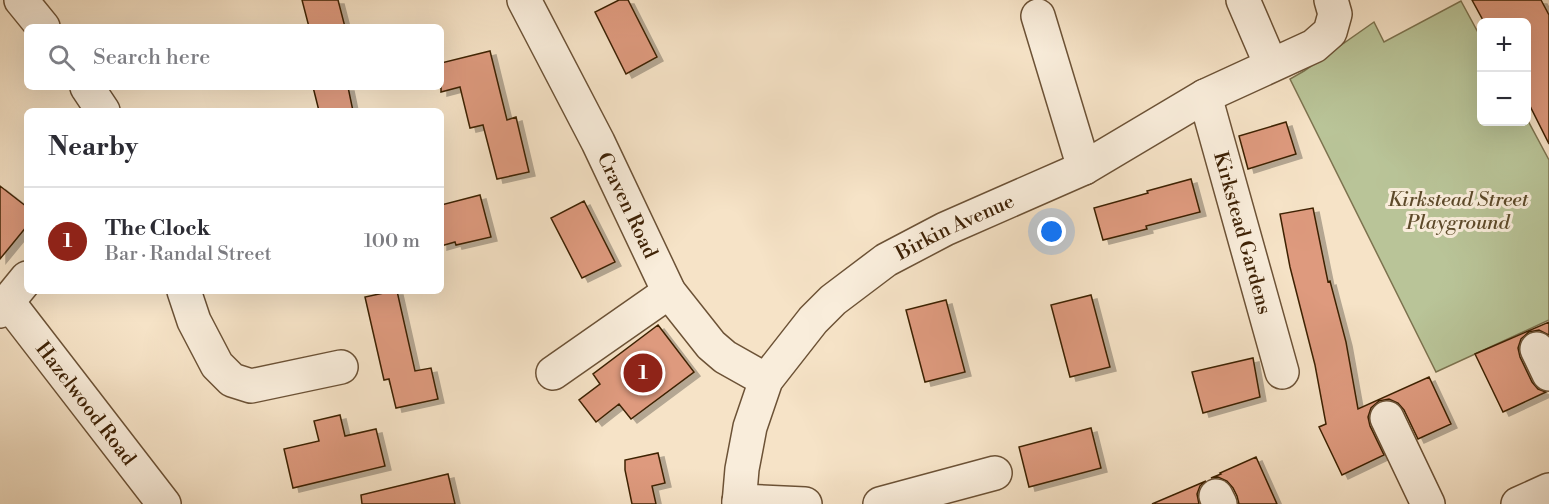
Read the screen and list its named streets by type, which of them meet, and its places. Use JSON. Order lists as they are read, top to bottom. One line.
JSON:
{"streets":{"street":["Craven Road","Birkin Avenue","Kirkstead Gardens","Hazelwood Road"]},"crossings":[["Craven Road","Birkin Avenue"],["Birkin Avenue","Kirkstead Gardens"]],"parks":["Kirkstead Street Playground"],"page":{"map_buttons":["+","−"],"search":"Search here","heading":"Nearby","list":[{"mark":"1","name":"The Clock","note":"Bar · Randal Street","value":"100 m"}],"pins":"1"}}
